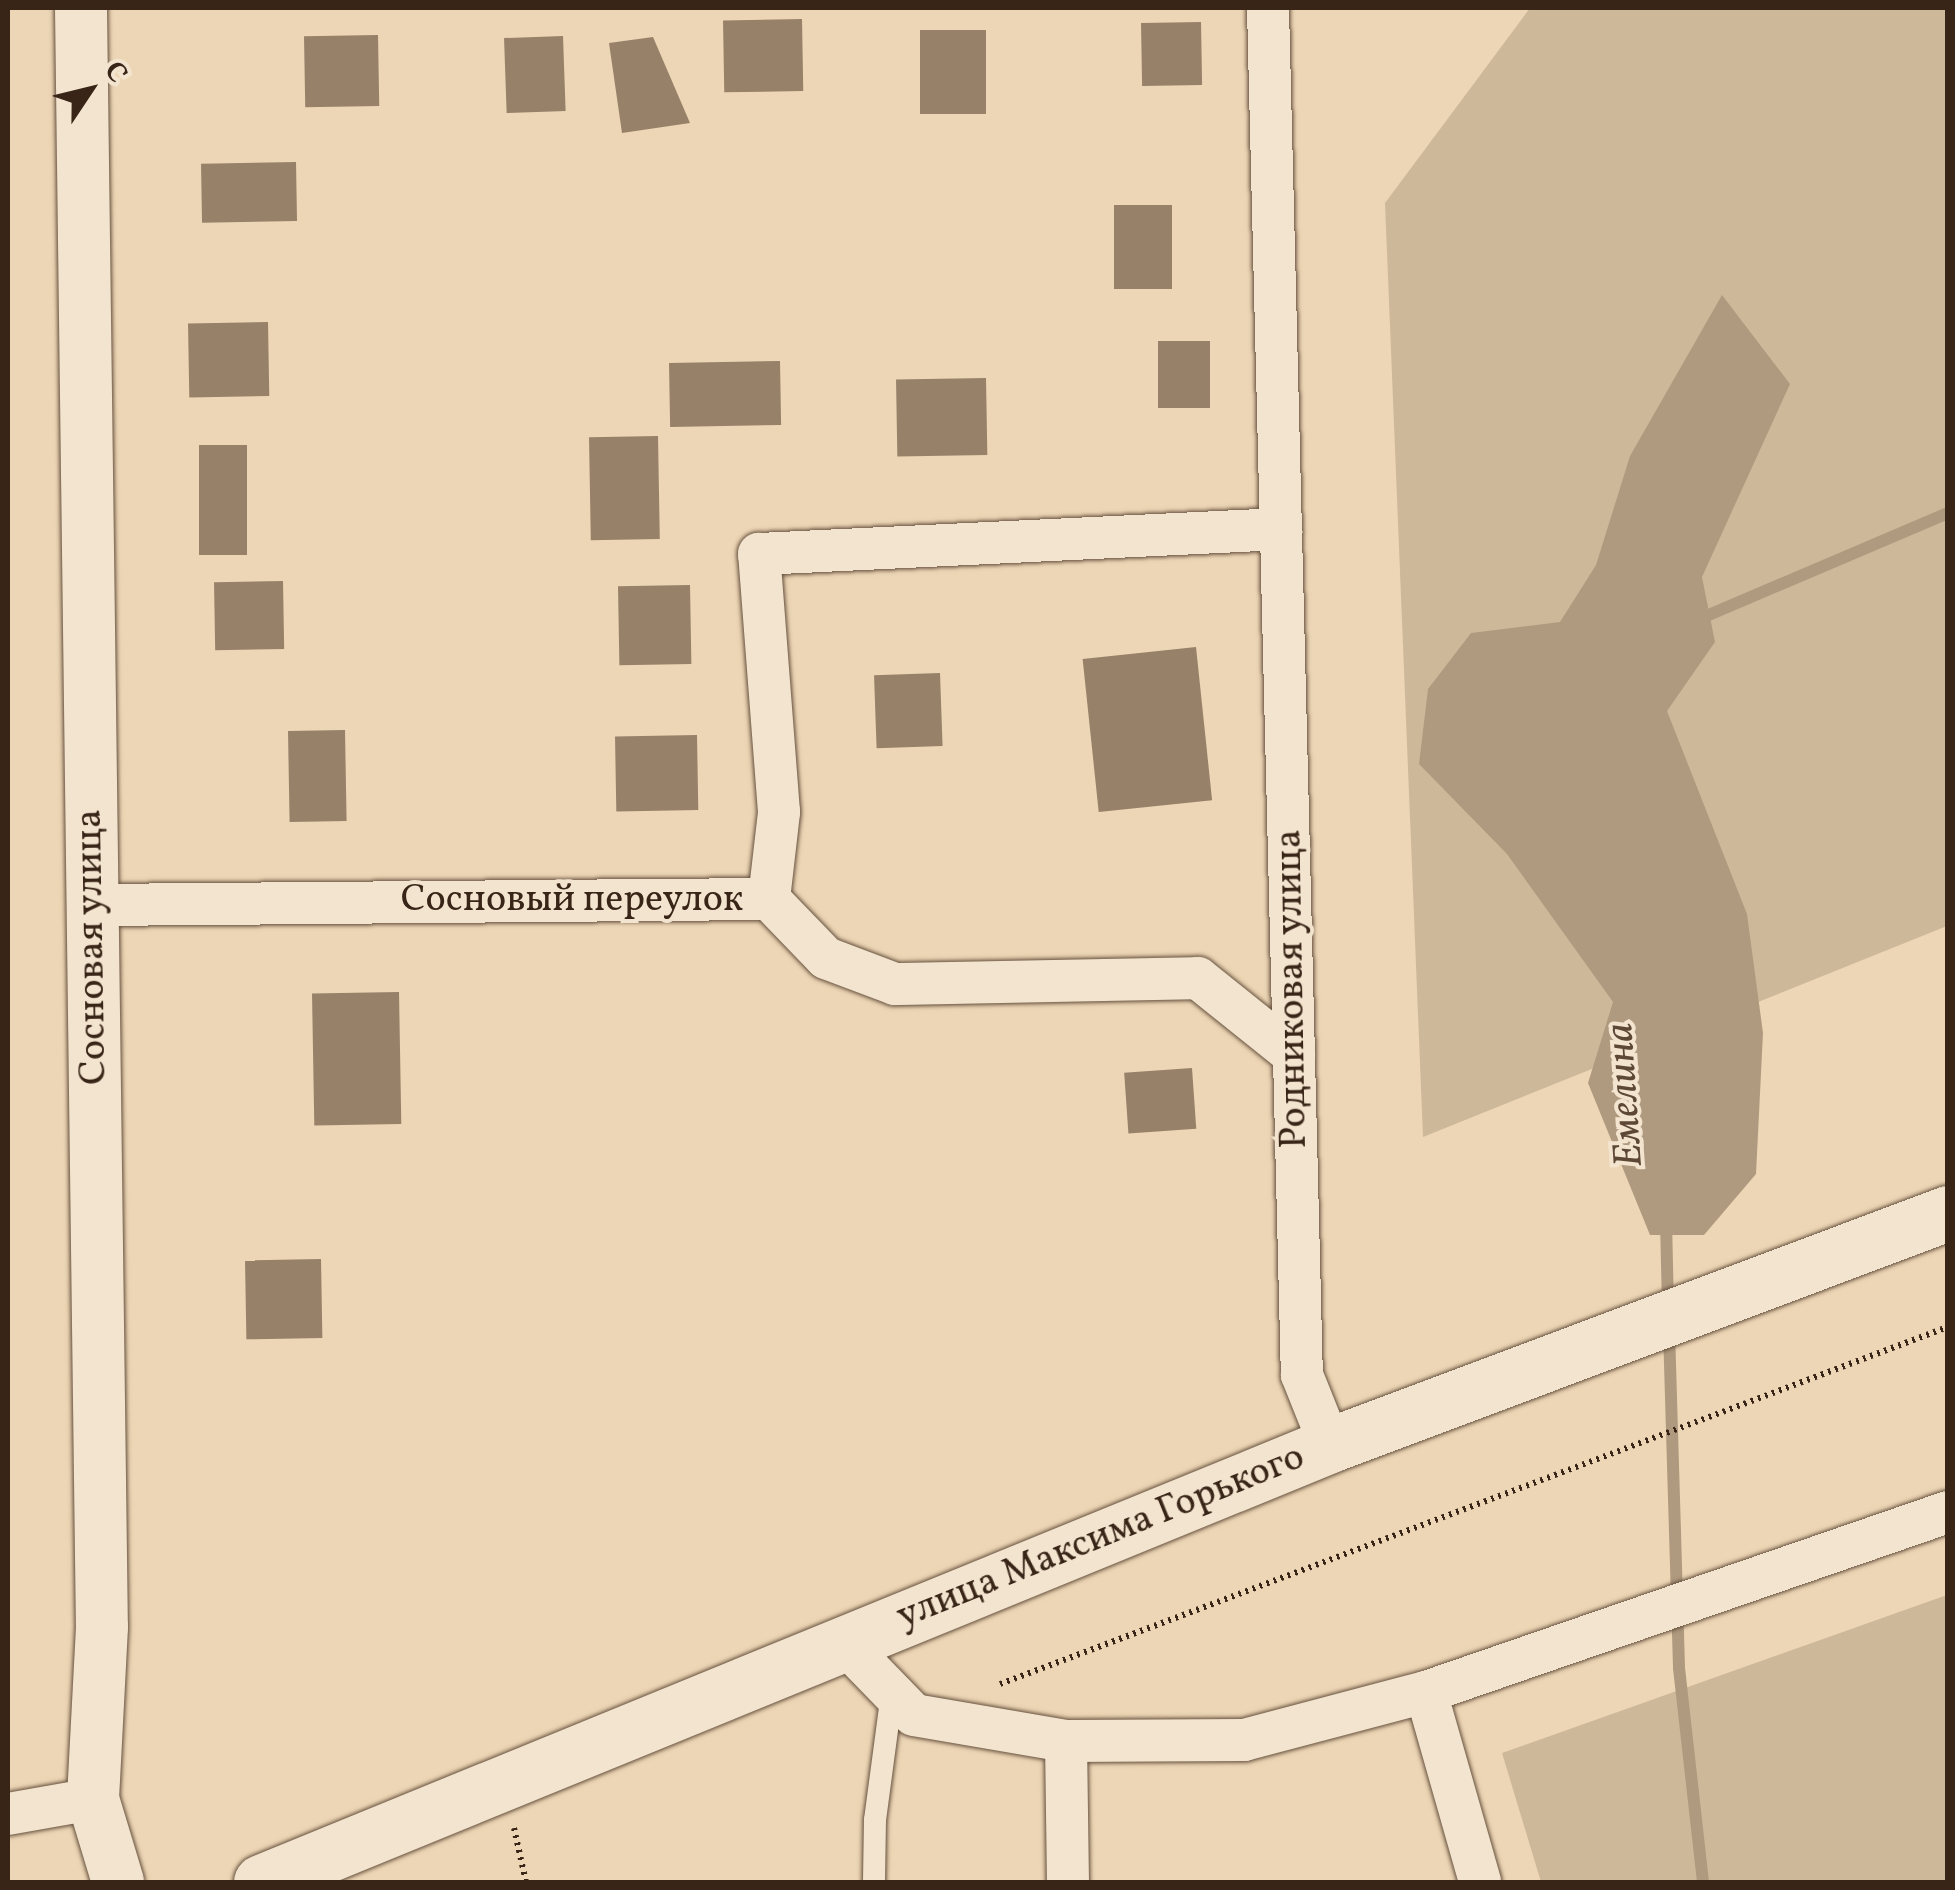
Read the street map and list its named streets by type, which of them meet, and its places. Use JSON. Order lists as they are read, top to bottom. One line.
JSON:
{"streets":{"main road":["улица Максима Горького"],"street":["Сосновый переулок","Сосновая улица","Родниковая улица"]},"crossings":[["Сосновый переулок","Сосновая улица"],["Сосновый переулок","Родниковая улица"],["Родниковая улица","улица Максима Горького"]],"water":["Емелина"],"north":"top right"}
